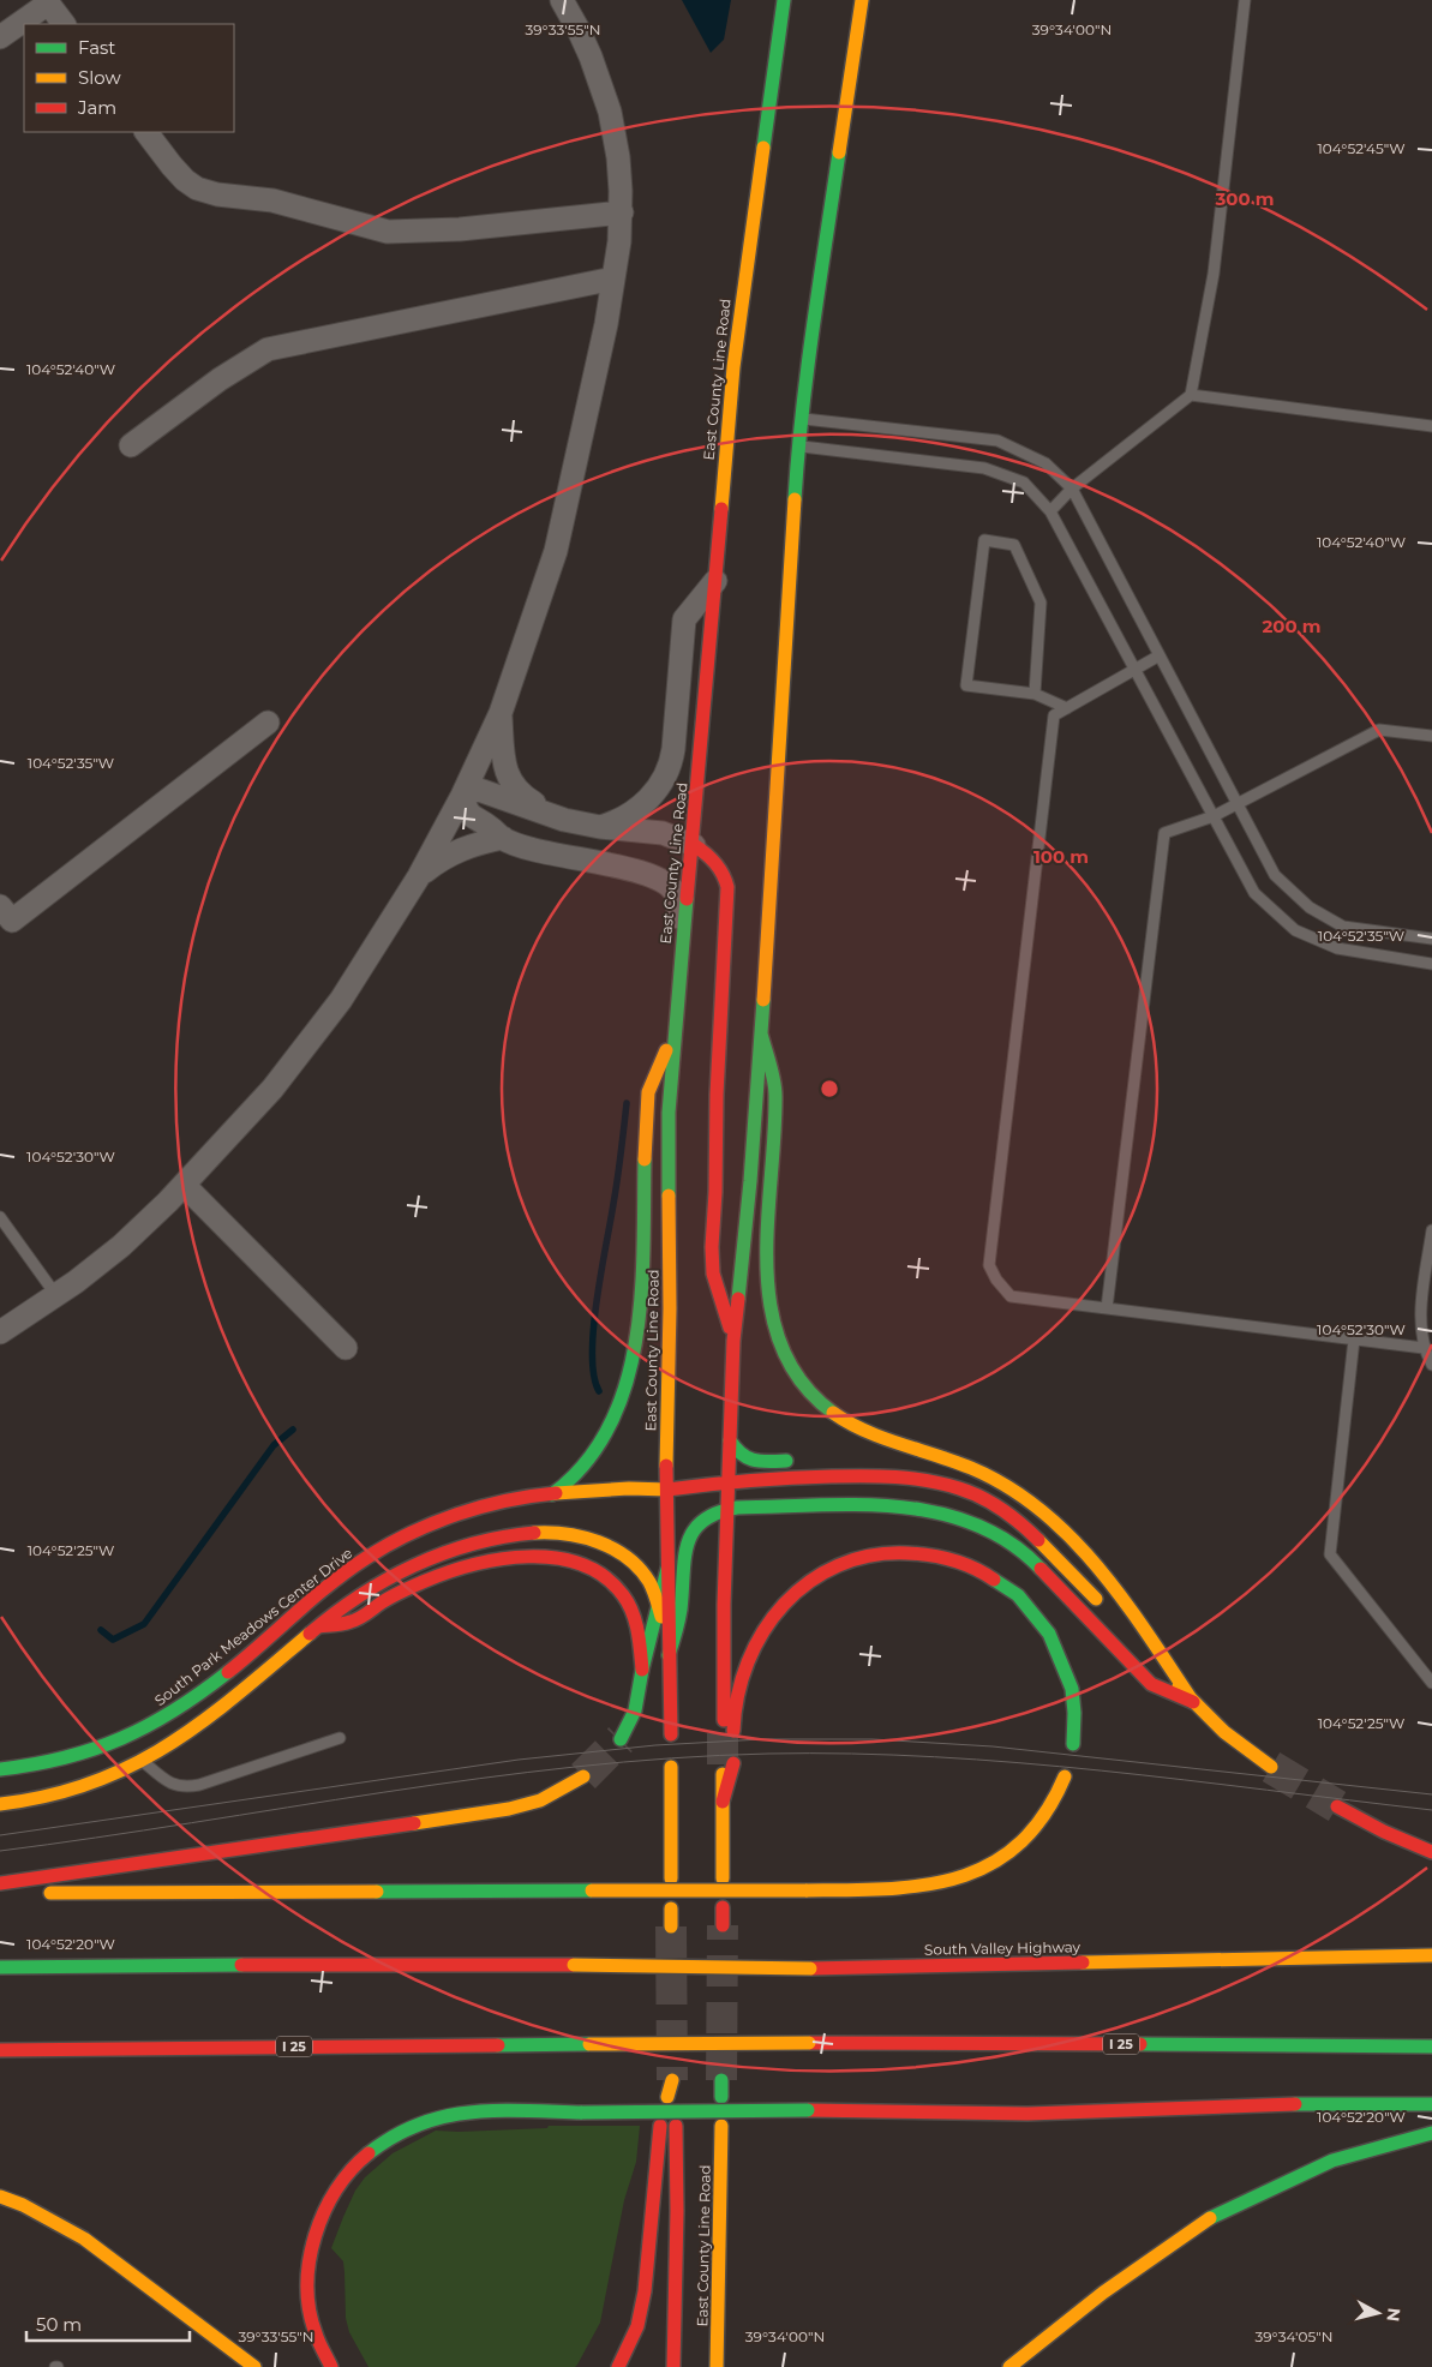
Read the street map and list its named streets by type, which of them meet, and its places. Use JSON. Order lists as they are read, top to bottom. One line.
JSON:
{"streets":{"main road":["East County Line Road","South Park Meadows Center Drive","South Valley Highway","I 25"]},"crossings":[["East County Line Road","South Park Meadows Center Drive"]],"legend":["Fast","Slow","Jam"],"scale_bar":"50 m","north":"right","coordinates":["39°33'55\"N","39°34'00\"N","104°52'45\"W","104°52'40\"W","104°52'35\"W","104°52'30\"W","104°52'25\"W","104°52'20\"W","39°34'05\"N"],"rings":["300 m","200 m","100 m"]}
